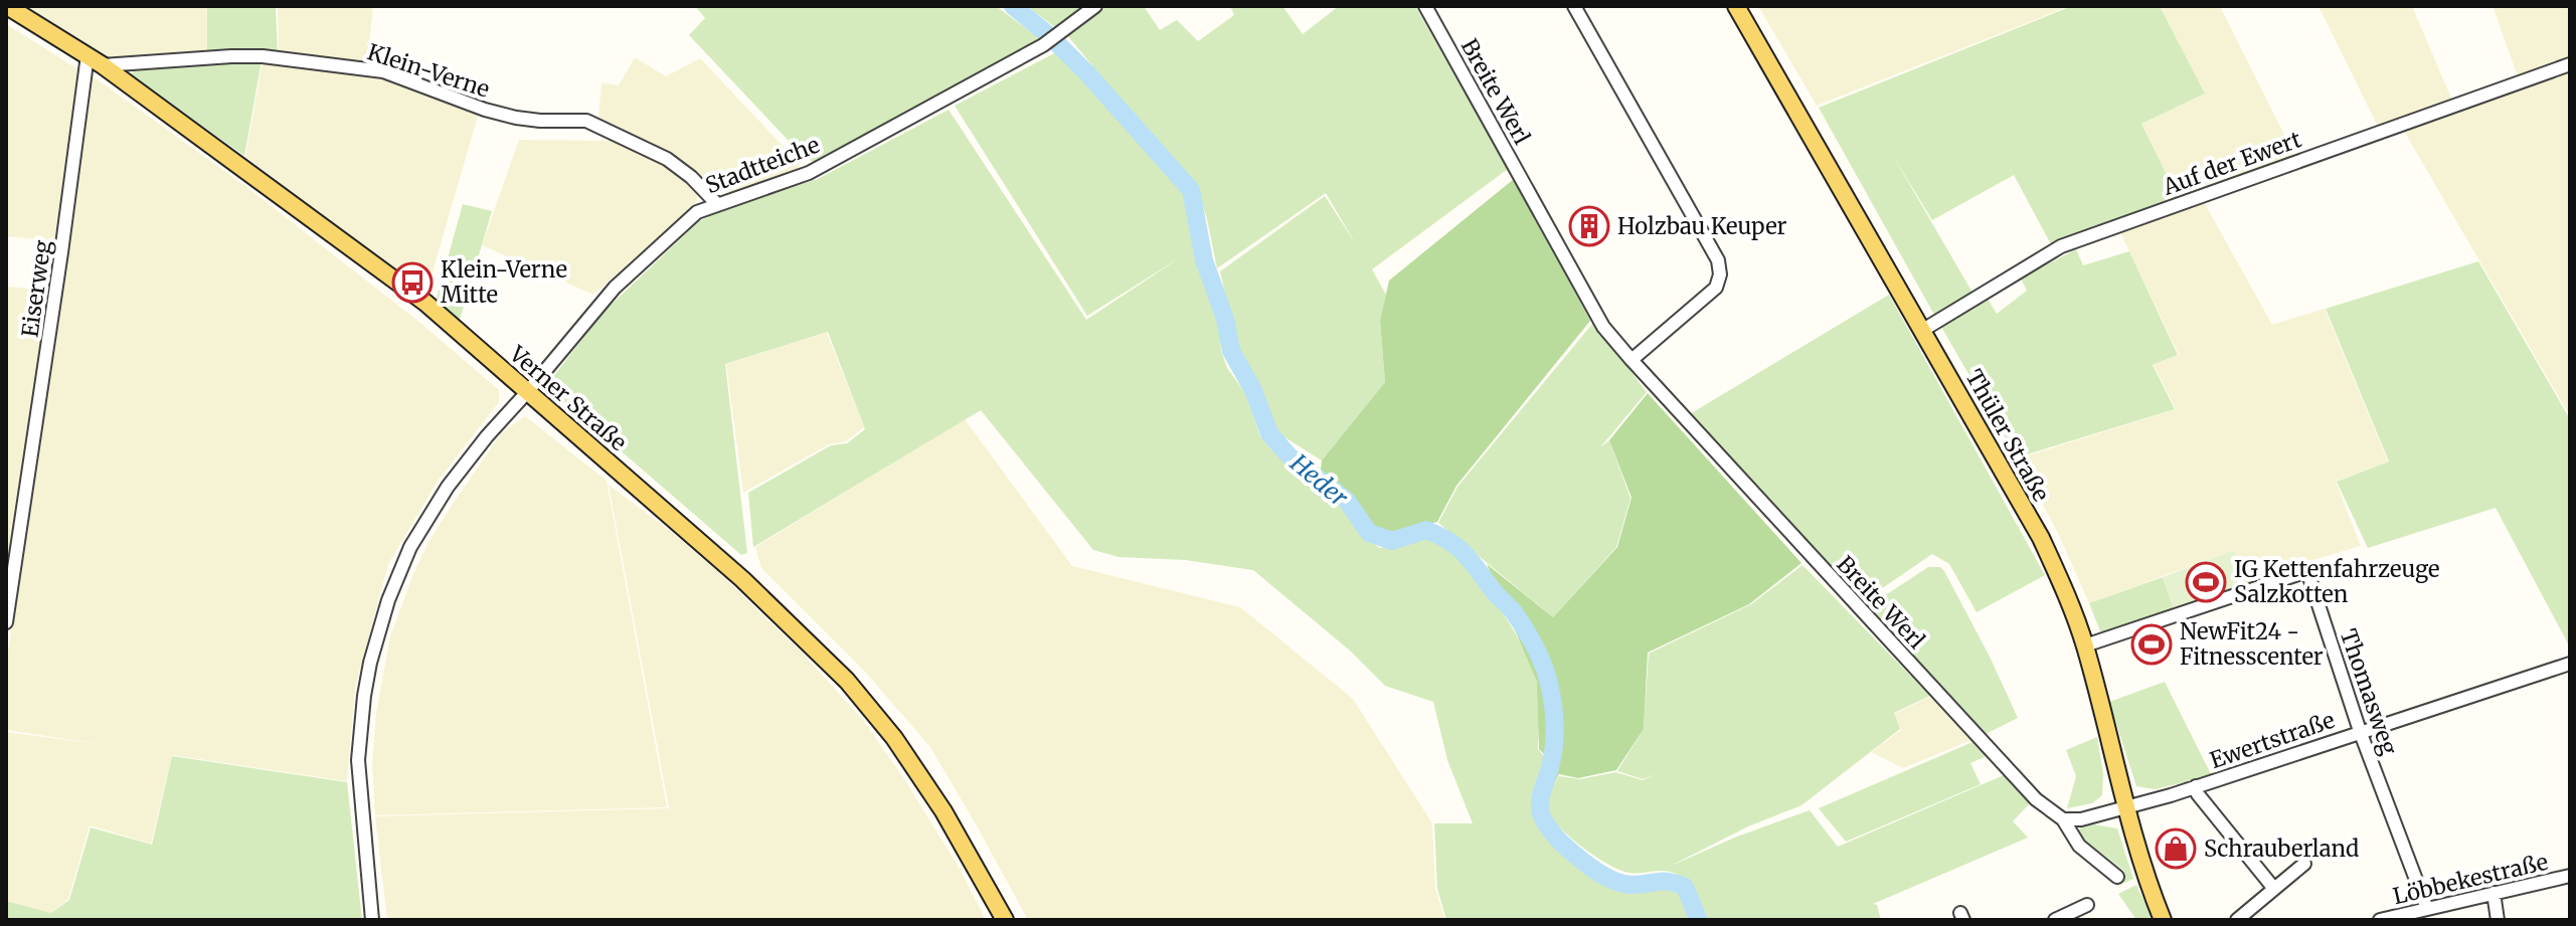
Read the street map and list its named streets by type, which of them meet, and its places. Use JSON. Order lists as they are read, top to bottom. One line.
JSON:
{"streets":{"main road":["Verner Straße","Thüler Straße"],"street":["Klein-Verne","Breite Werl","Auf der Ewert","Stadtteiche","Eiserweg","Thomasweg","Ewertstraße","Löbbekestraße"]},"crossings":[["Klein-Verne","Stadtteiche"],["Klein-Verne","Verner Straße"],["Auf der Ewert","Thüler Straße"],["Stadtteiche","Verner Straße"],["Eiserweg","Verner Straße"],["Thüler Straße","Thomasweg"],["Thüler Straße","Ewertstraße"],["Thomasweg","Ewertstraße"],["Thomasweg","Löbbekestraße"]],"water":["Heder"],"places":{"building":["Holzbau Keuper"],"bus stop":["Klein-Verne Mitte"],"sports":["IG Kettenfahrzeuge Salzkotten","NewFit24 - Fitnesscenter"],"shop":["Schrauberland"]}}
